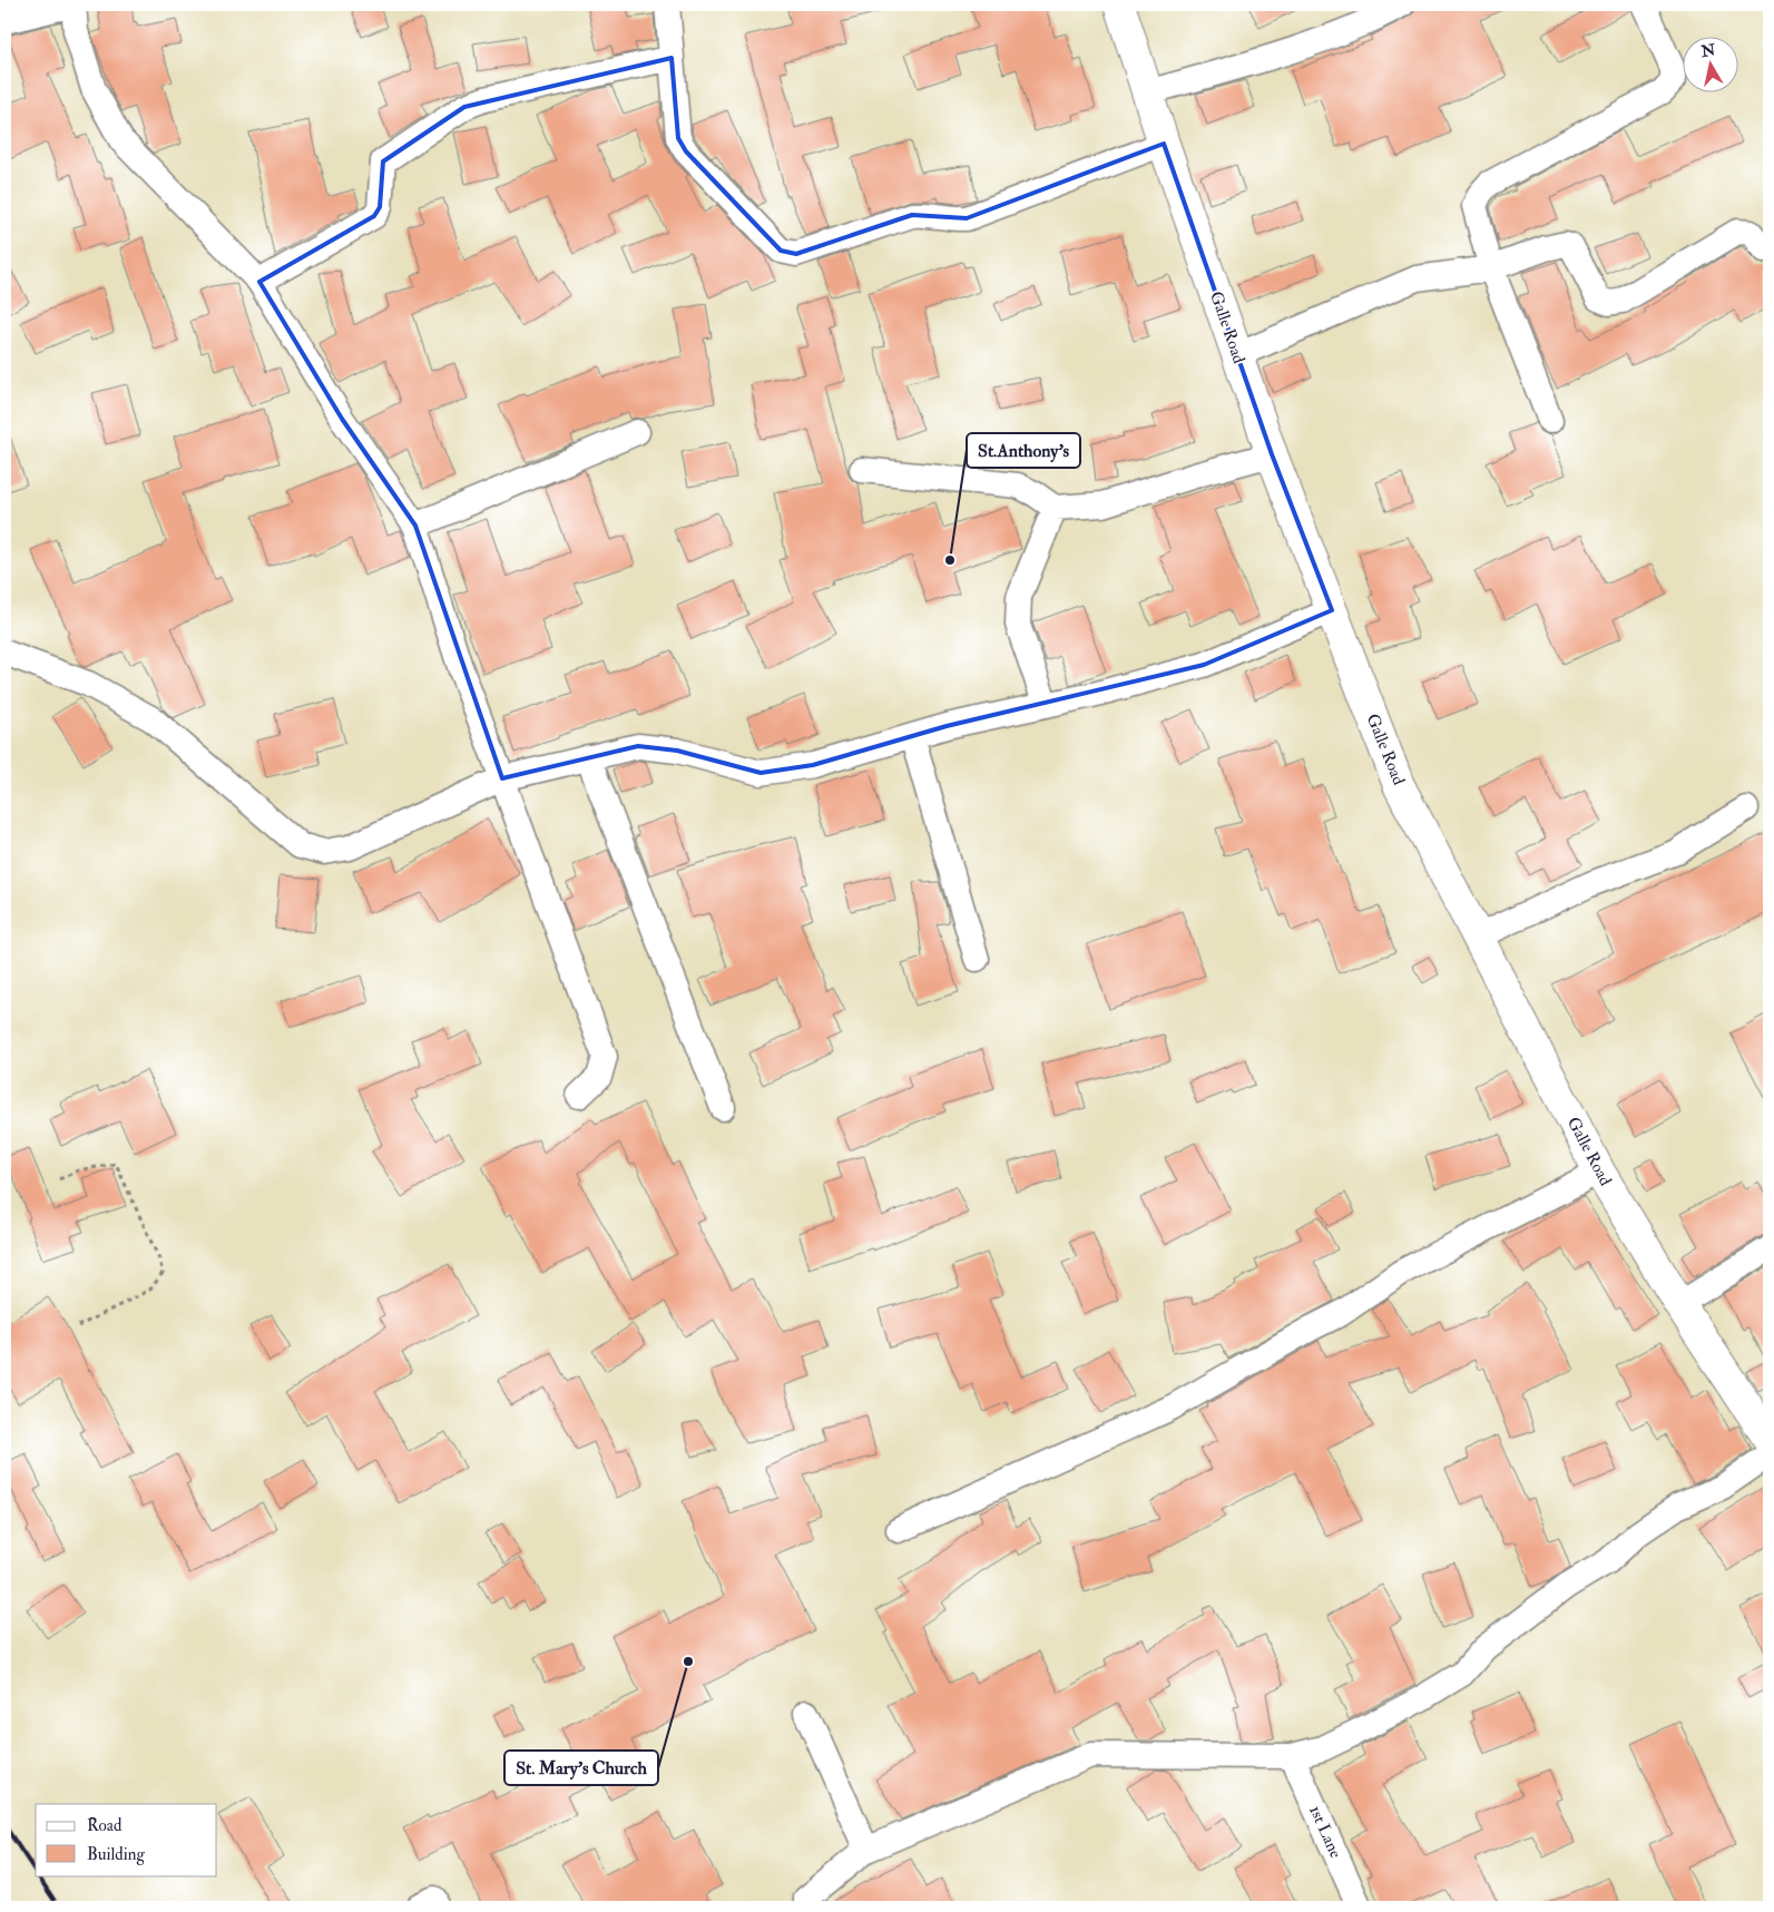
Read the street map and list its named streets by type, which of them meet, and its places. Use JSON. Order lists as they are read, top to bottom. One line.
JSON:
{"streets":{"highway":["Galle Road"],"street":["1st Lane"]},"places":["St.Anthony's","St. Mary's Church"],"legend":["Road","Building"],"north":"top"}
